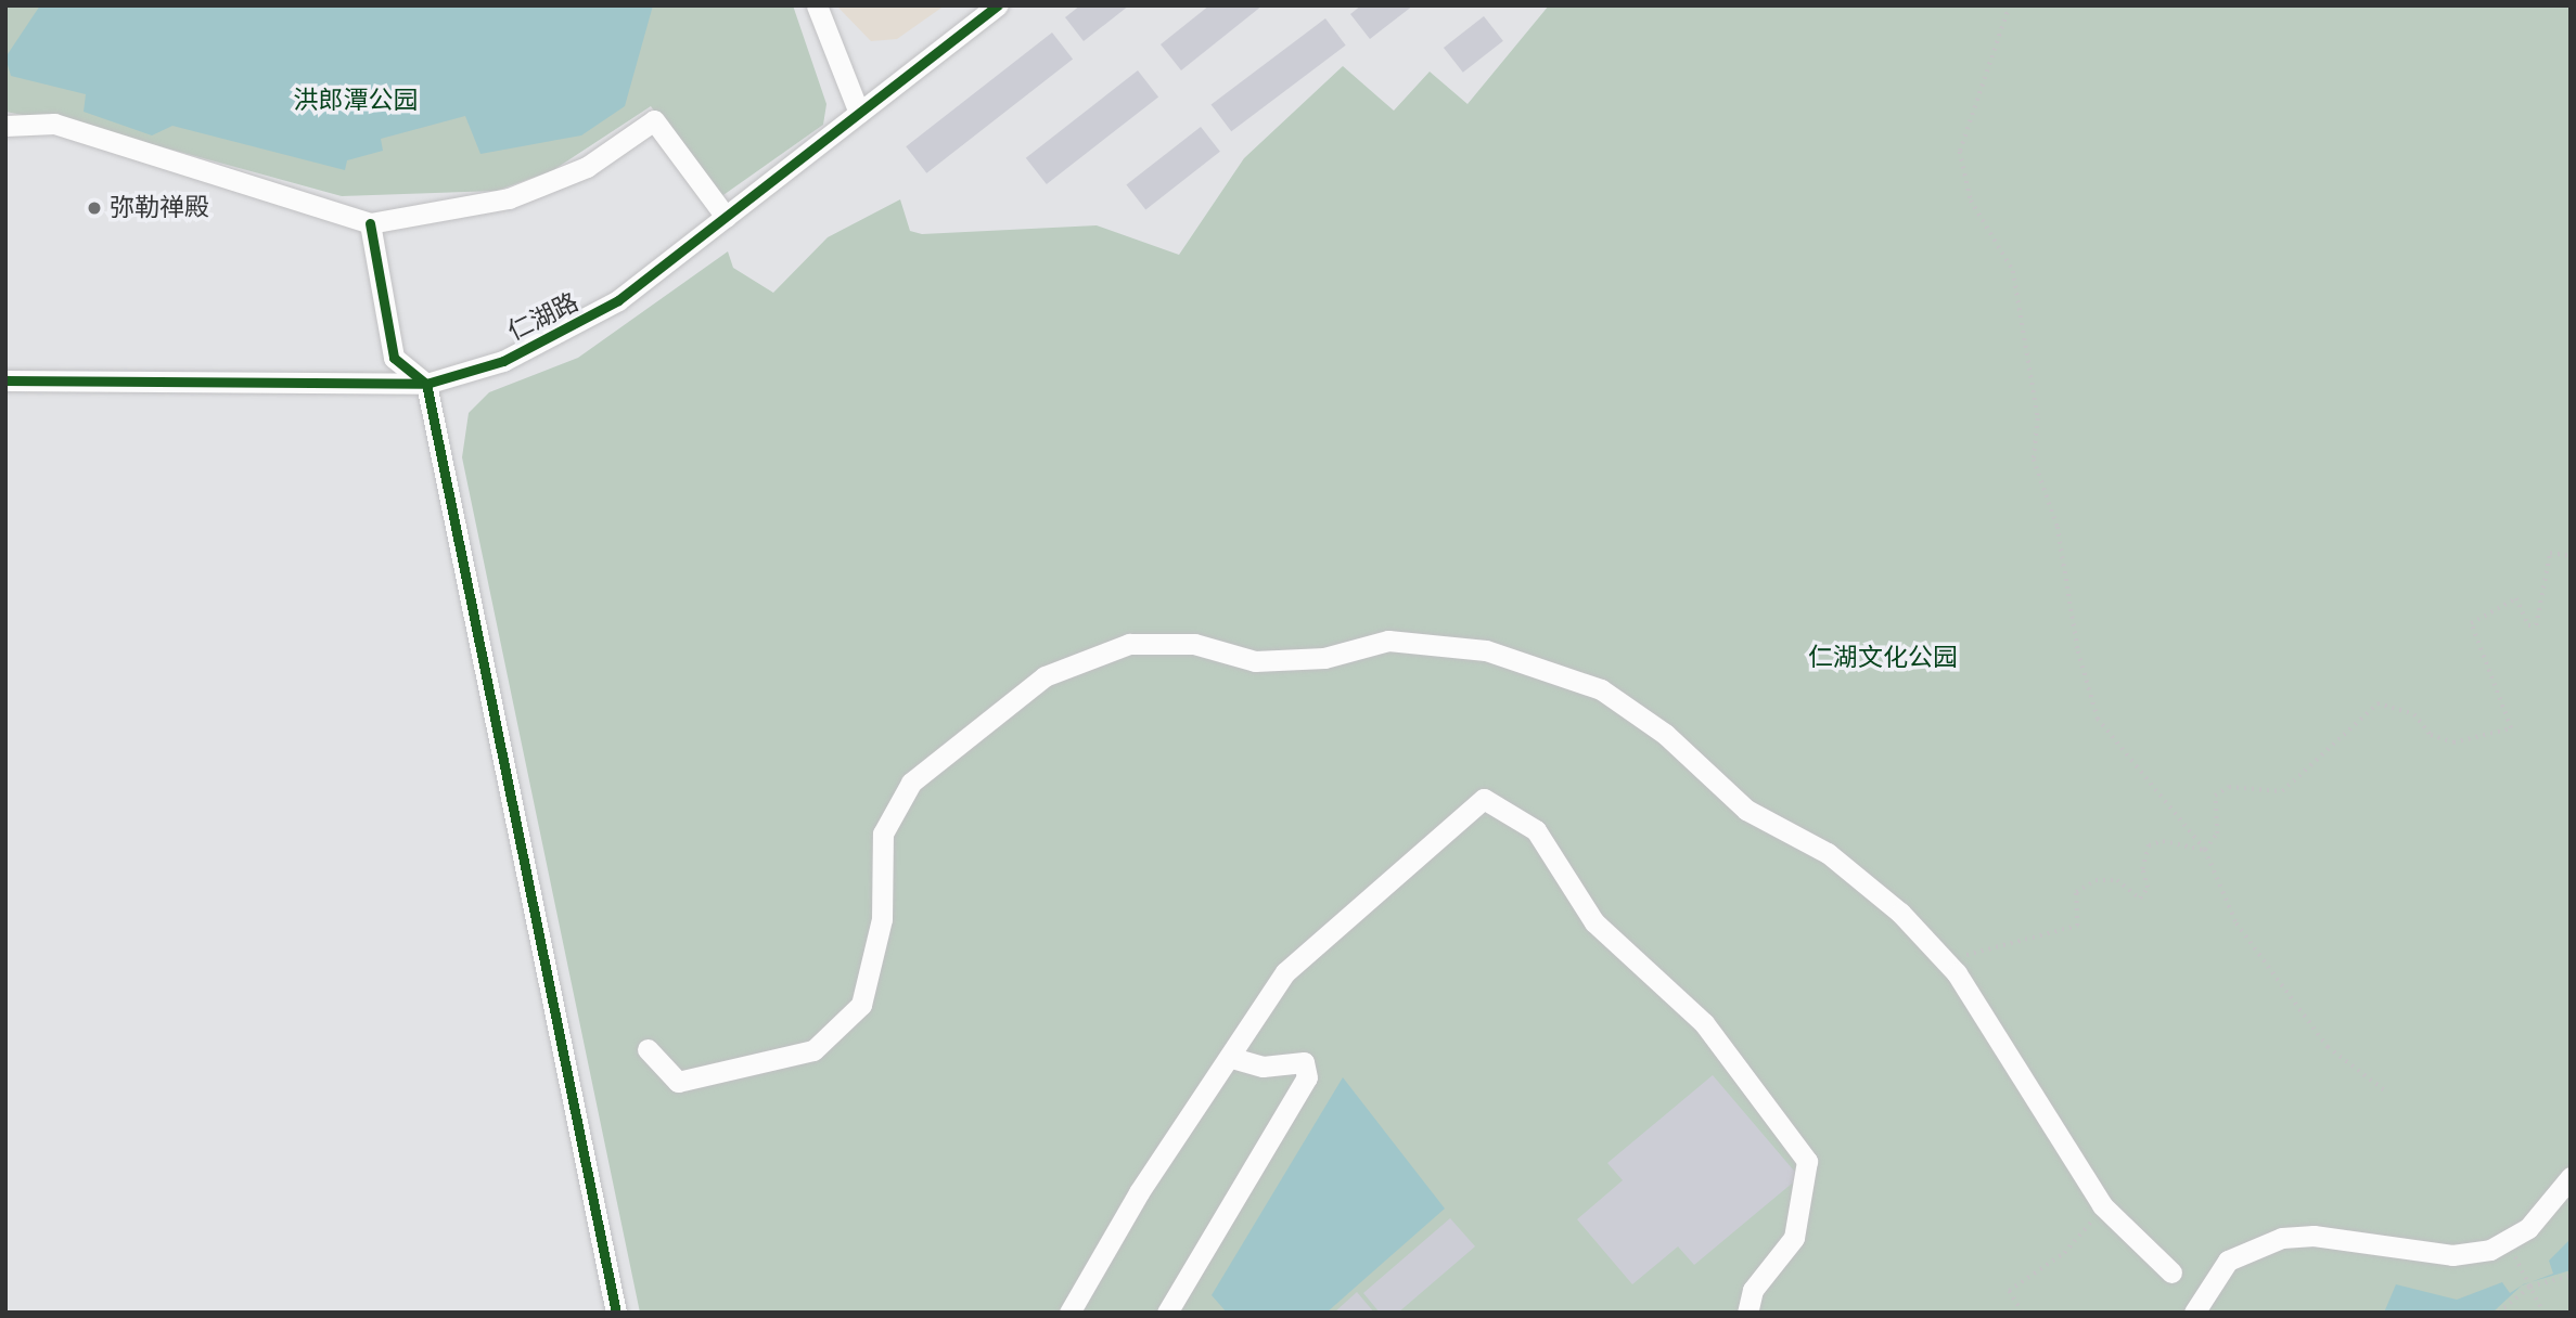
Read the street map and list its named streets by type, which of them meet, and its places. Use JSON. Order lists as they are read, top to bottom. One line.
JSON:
{"streets":{"street":["仁湖路"]},"parks":["洪郎潭公园","仁湖文化公园"],"places":["弥勒禅殿"]}
